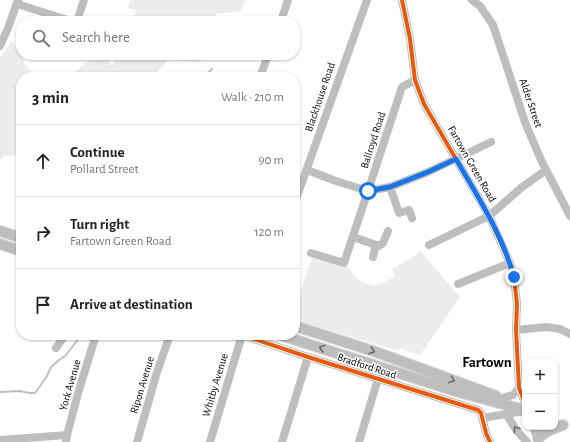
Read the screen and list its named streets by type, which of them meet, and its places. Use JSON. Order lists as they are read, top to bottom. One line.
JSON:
{"streets":{"main road":["Bradford Road"],"street":["Blackhouse Road","Alder Street","Ballroyd Road","Fartown Green Road","York Avenue","Ripon Avenue","Whitby Avenue"]},"crossings":[["Ballroyd Road","Fartown Green Road"]],"districts":["Fartown"],"page":{"search":"Search here","heading":["3 min","Walk · 210 m"],"list":[["Continue","Pollard Street","90 m"],["Turn right","Fartown Green Road","120 m"],"Arrive at destination"],"map_buttons":["+","−"]}}
